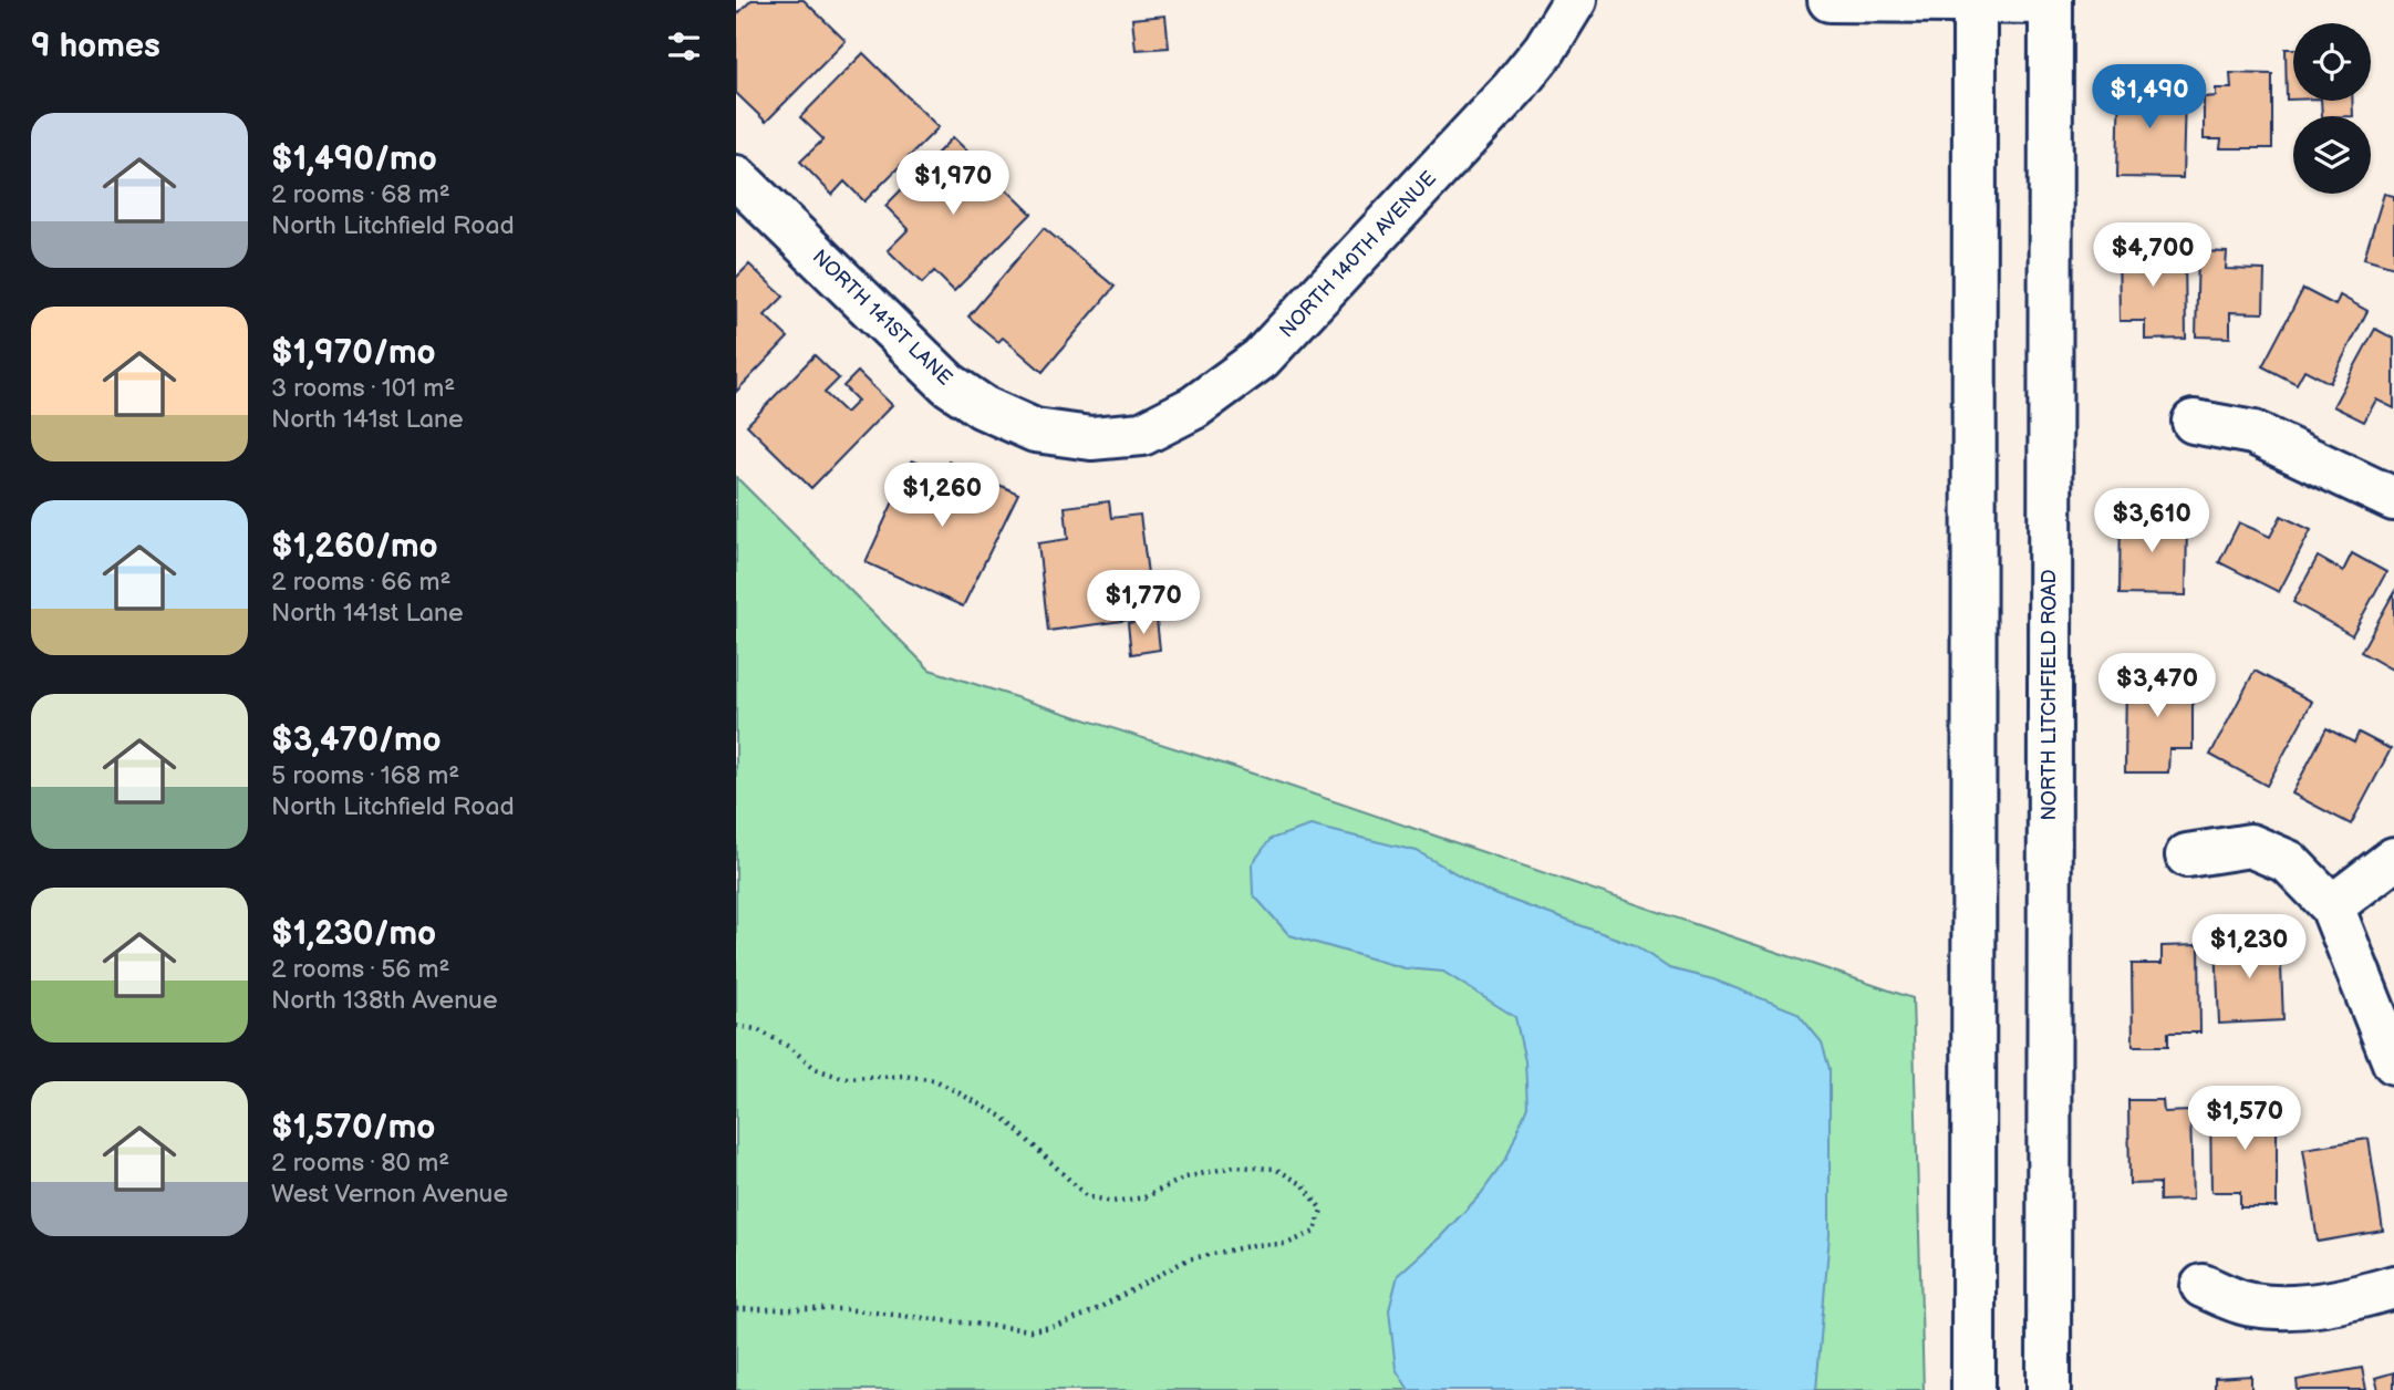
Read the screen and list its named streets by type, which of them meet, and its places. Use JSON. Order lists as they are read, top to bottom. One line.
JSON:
{"streets":{"main road":["NORTH 140TH AVENUE","NORTH 141ST LANE","NORTH LITCHFIELD ROAD"]},"crossings":[["NORTH 140TH AVENUE","NORTH 141ST LANE"]],"page":{"heading":"9 homes","price":["$1,490","$1,970","$4,700","$1,260","$3,610","$1,770","$3,470","$1,230","$1,570"],"list":[{"name":"$1,490/mo","note":"2 rooms · 68 m² · North Litchfield Road"},{"name":"$1,970/mo","note":"3 rooms · 101 m² · North 141st Lane"},{"name":"$1,260/mo","note":"2 rooms · 66 m² · North 141st Lane"},{"name":"$3,470/mo","note":"5 rooms · 168 m² · North Litchfield Road"},{"name":"$1,230/mo","note":"2 rooms · 56 m² · North 138th Avenue"},{"name":"$1,570/mo","note":"2 rooms · 80 m² · West Vernon Avenue"}]}}
